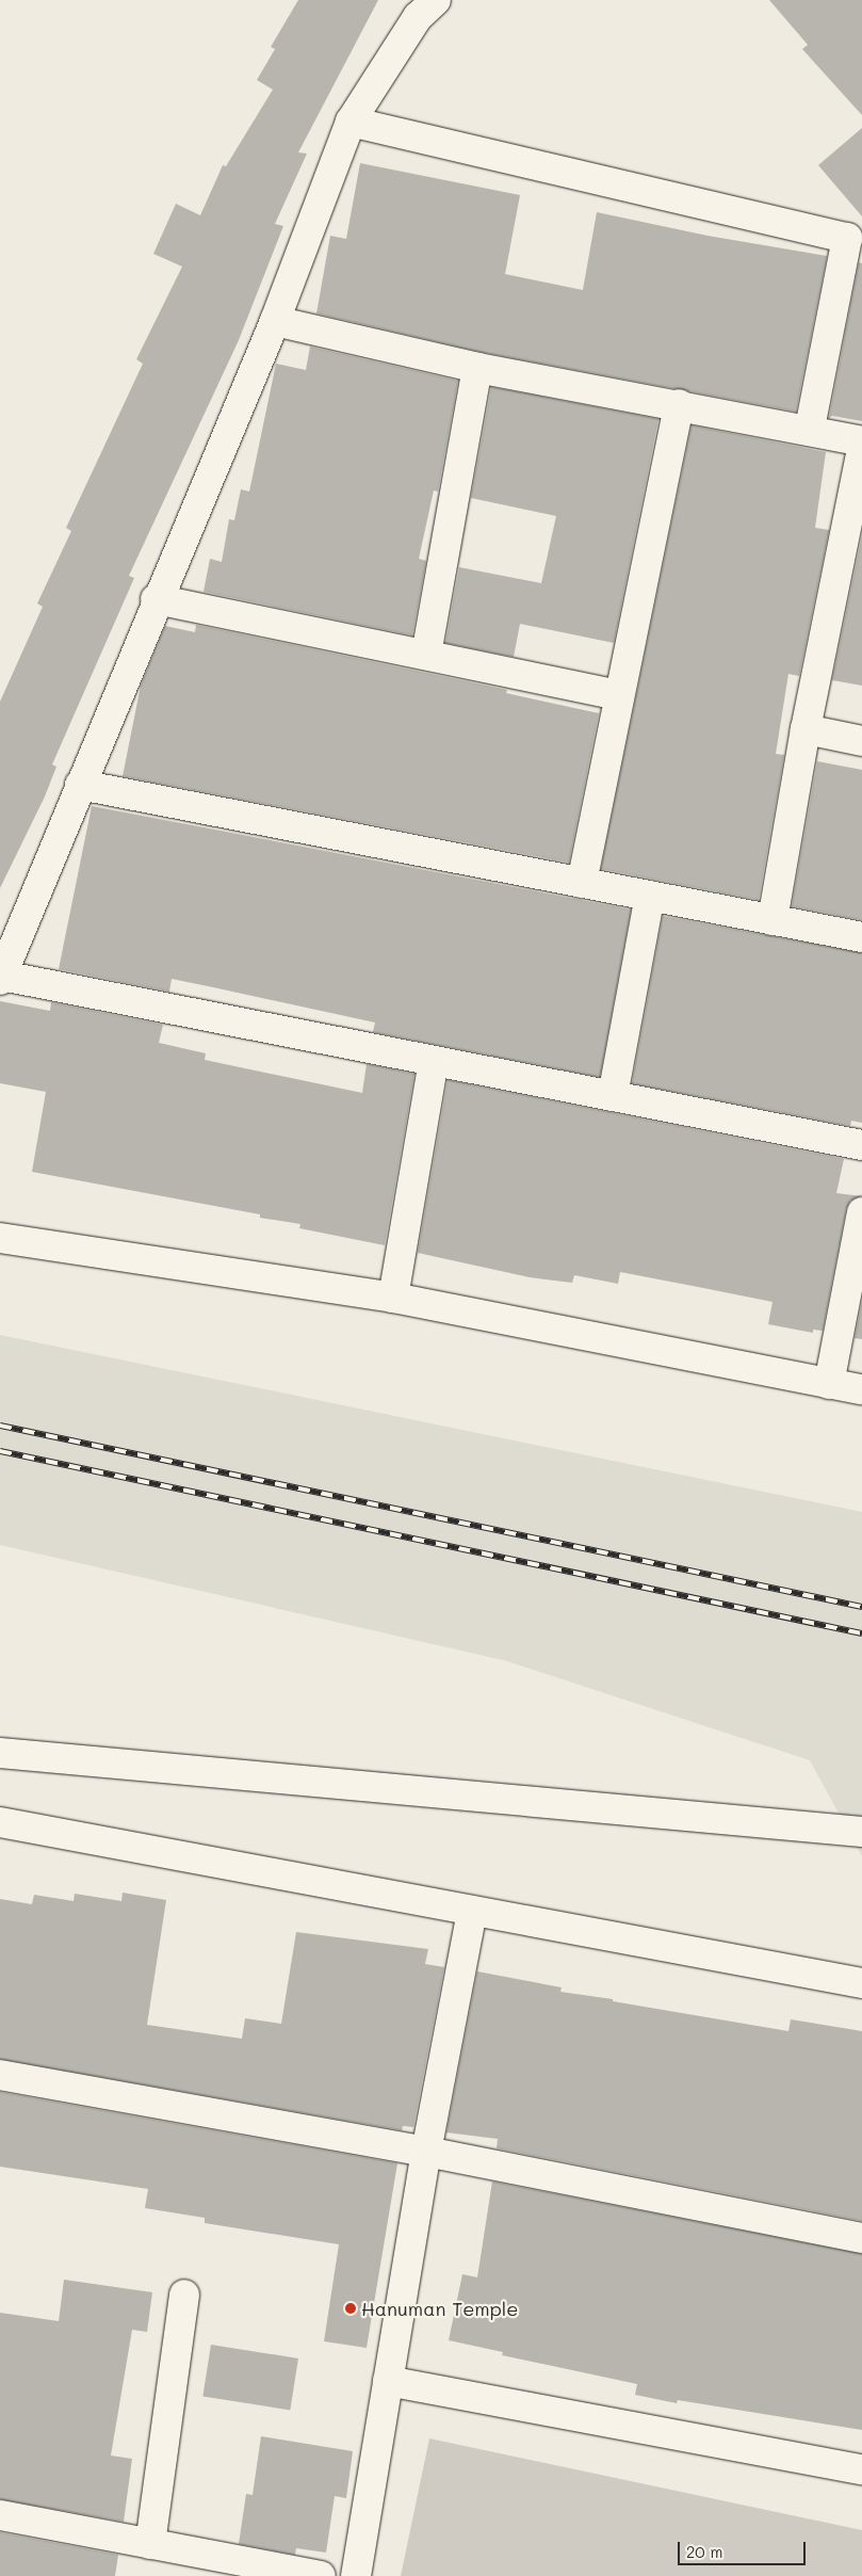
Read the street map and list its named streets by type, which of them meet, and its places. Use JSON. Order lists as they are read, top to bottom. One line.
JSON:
{"places":["Hanuman Temple"],"scale_bar":"20 m"}
